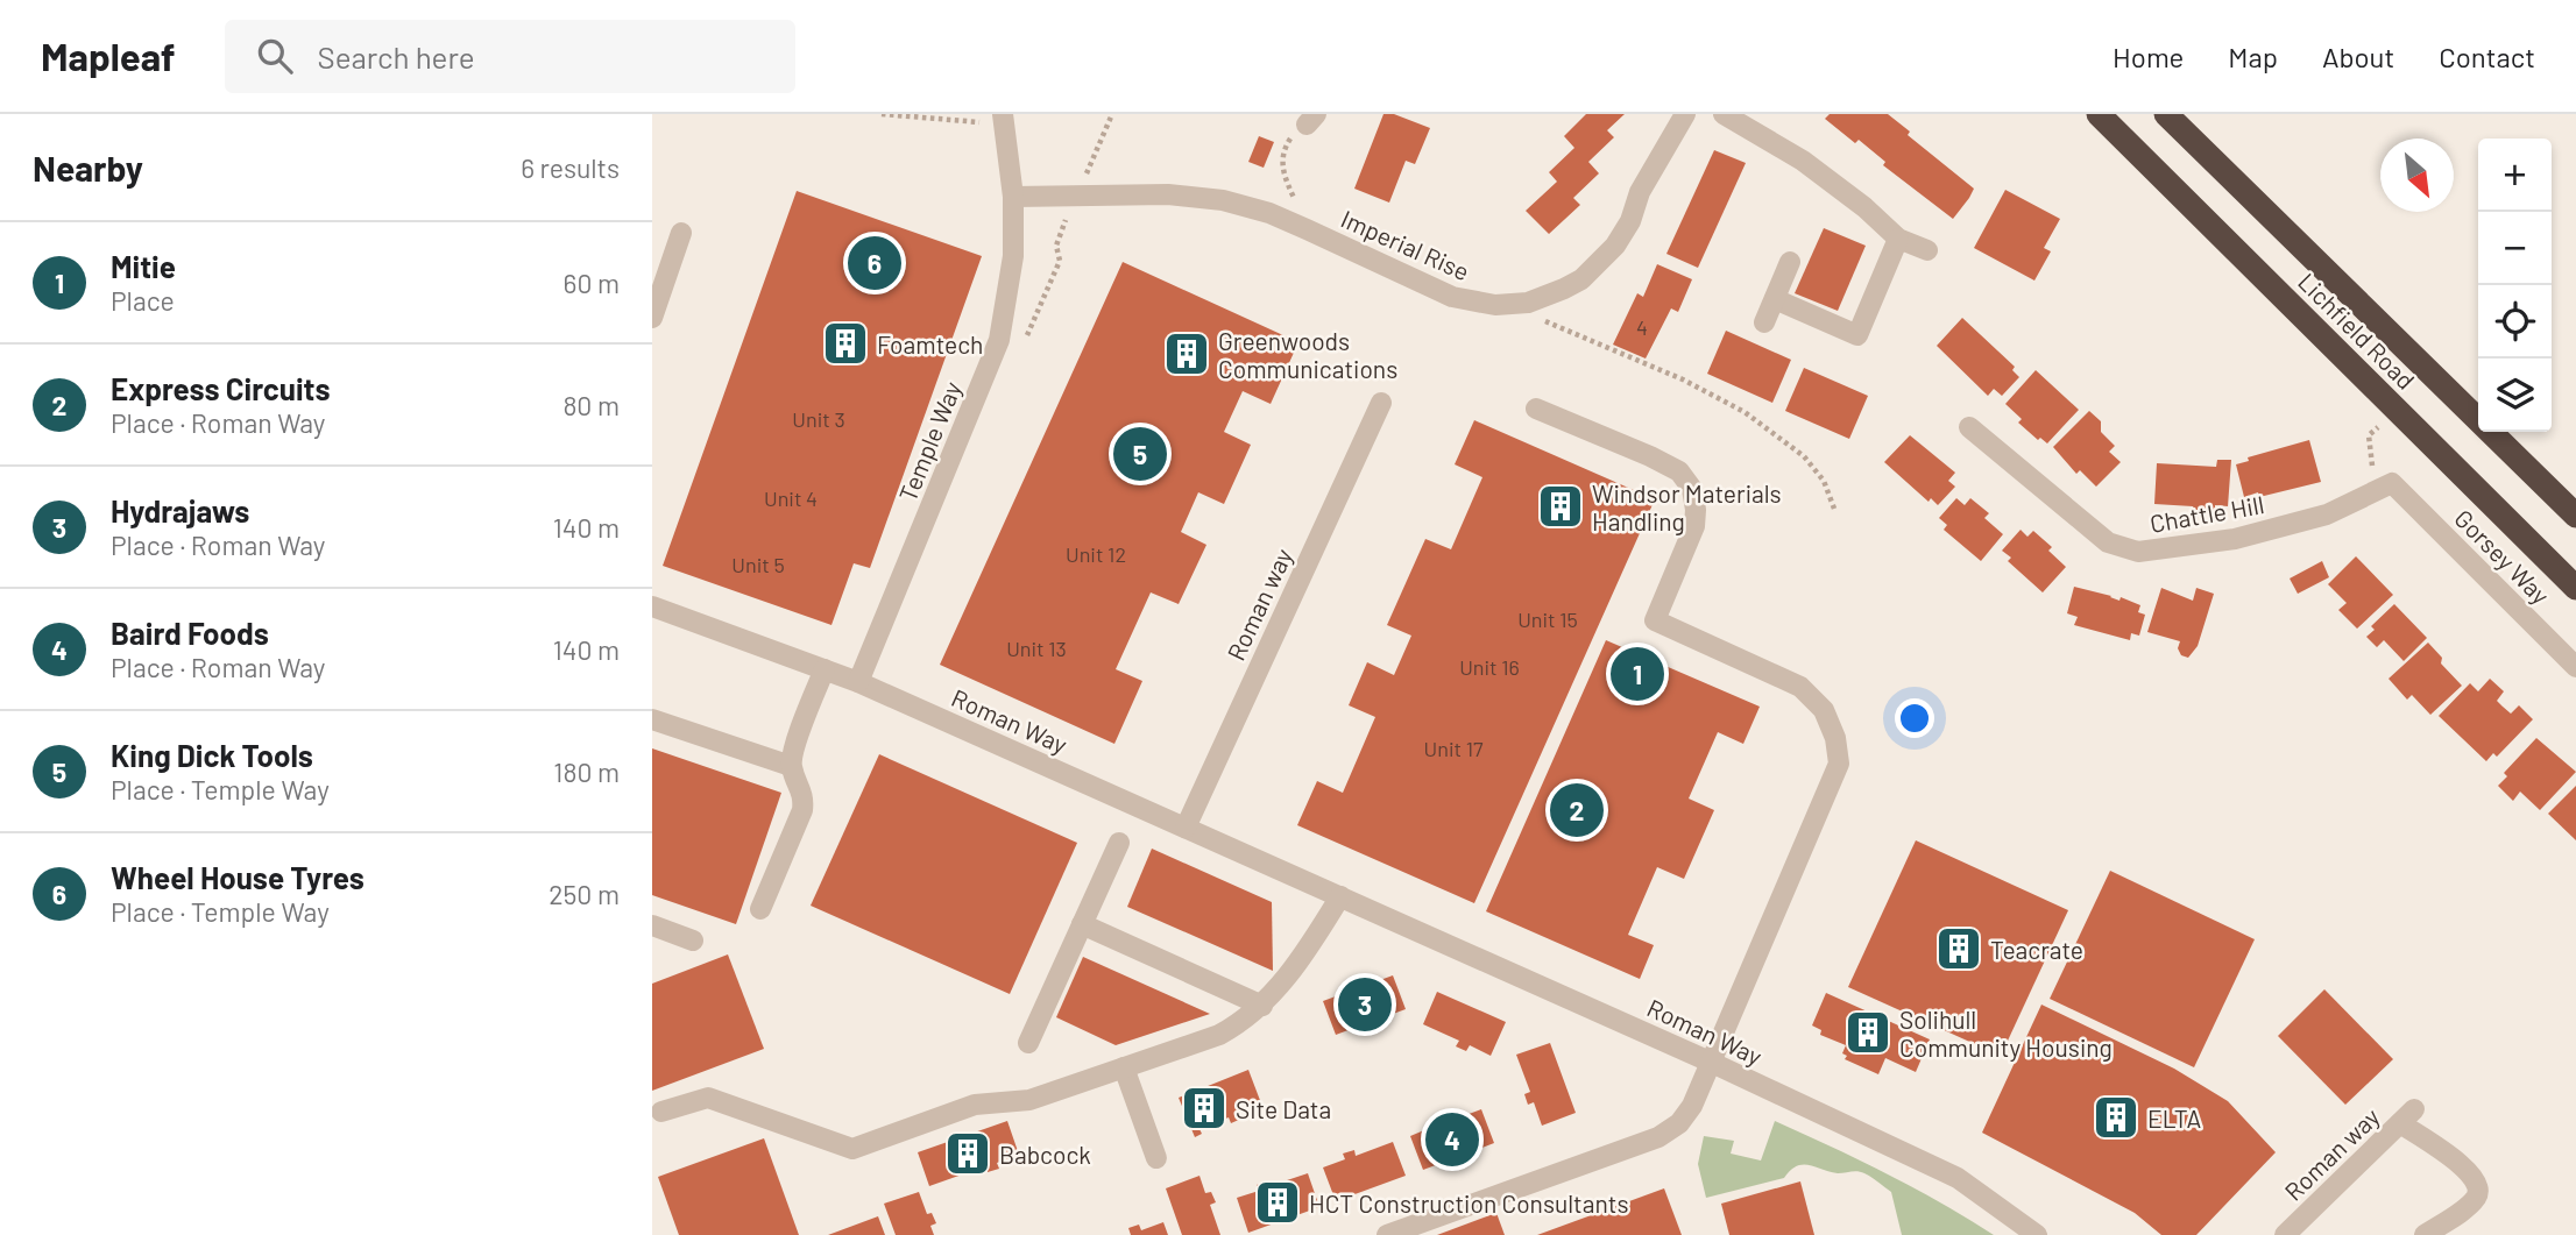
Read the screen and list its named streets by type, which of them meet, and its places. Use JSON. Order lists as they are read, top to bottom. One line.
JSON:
{"streets":{"highway":["Lichfield Road"],"street":["Imperial Rise","Temple Way","Chattle Hill","Gorsey Way","Roman way","Roman Way"]},"crossings":[["Imperial Rise","Temple Way"],["Temple Way","Roman Way"],["Chattle Hill","Gorsey Way"],["Roman way","Roman Way"]],"places":{"building":["Foamtech","Greenwoods Communications","Windsor Materials Handling","Teacrate","Solihull Community Housing","Site Data","ELTA","Babcock","HCT Construction Consultants"]},"house_numbers":["4","Unit 3","Unit 4","Unit 12","Unit 5","Unit 15","Unit 13","Unit 16","Unit 17"],"north":"bottom right","page":{"header":"Mapleaf","search":"Search here","nav":["Home","Map","About","Contact"],"heading":["Nearby","6 results"],"map_buttons":["+","−"],"list":[{"mark":"1","name":"Mitie","note":"Place","value":"60 m"},{"mark":"2","name":"Express Circuits","note":"Place · Roman Way","value":"80 m"},{"mark":"3","name":"Hydrajaws","note":"Place · Roman Way","value":"140 m"},{"mark":"4","name":"Baird Foods","note":"Place · Roman Way","value":"140 m"},{"mark":"5","name":"King Dick Tools","note":"Place · Temple Way","value":"180 m"},{"mark":"6","name":"Wheel House Tyres","note":"Place · Temple Way","value":"250 m"}],"pins":["6","5","1","2","3","4"]}}
